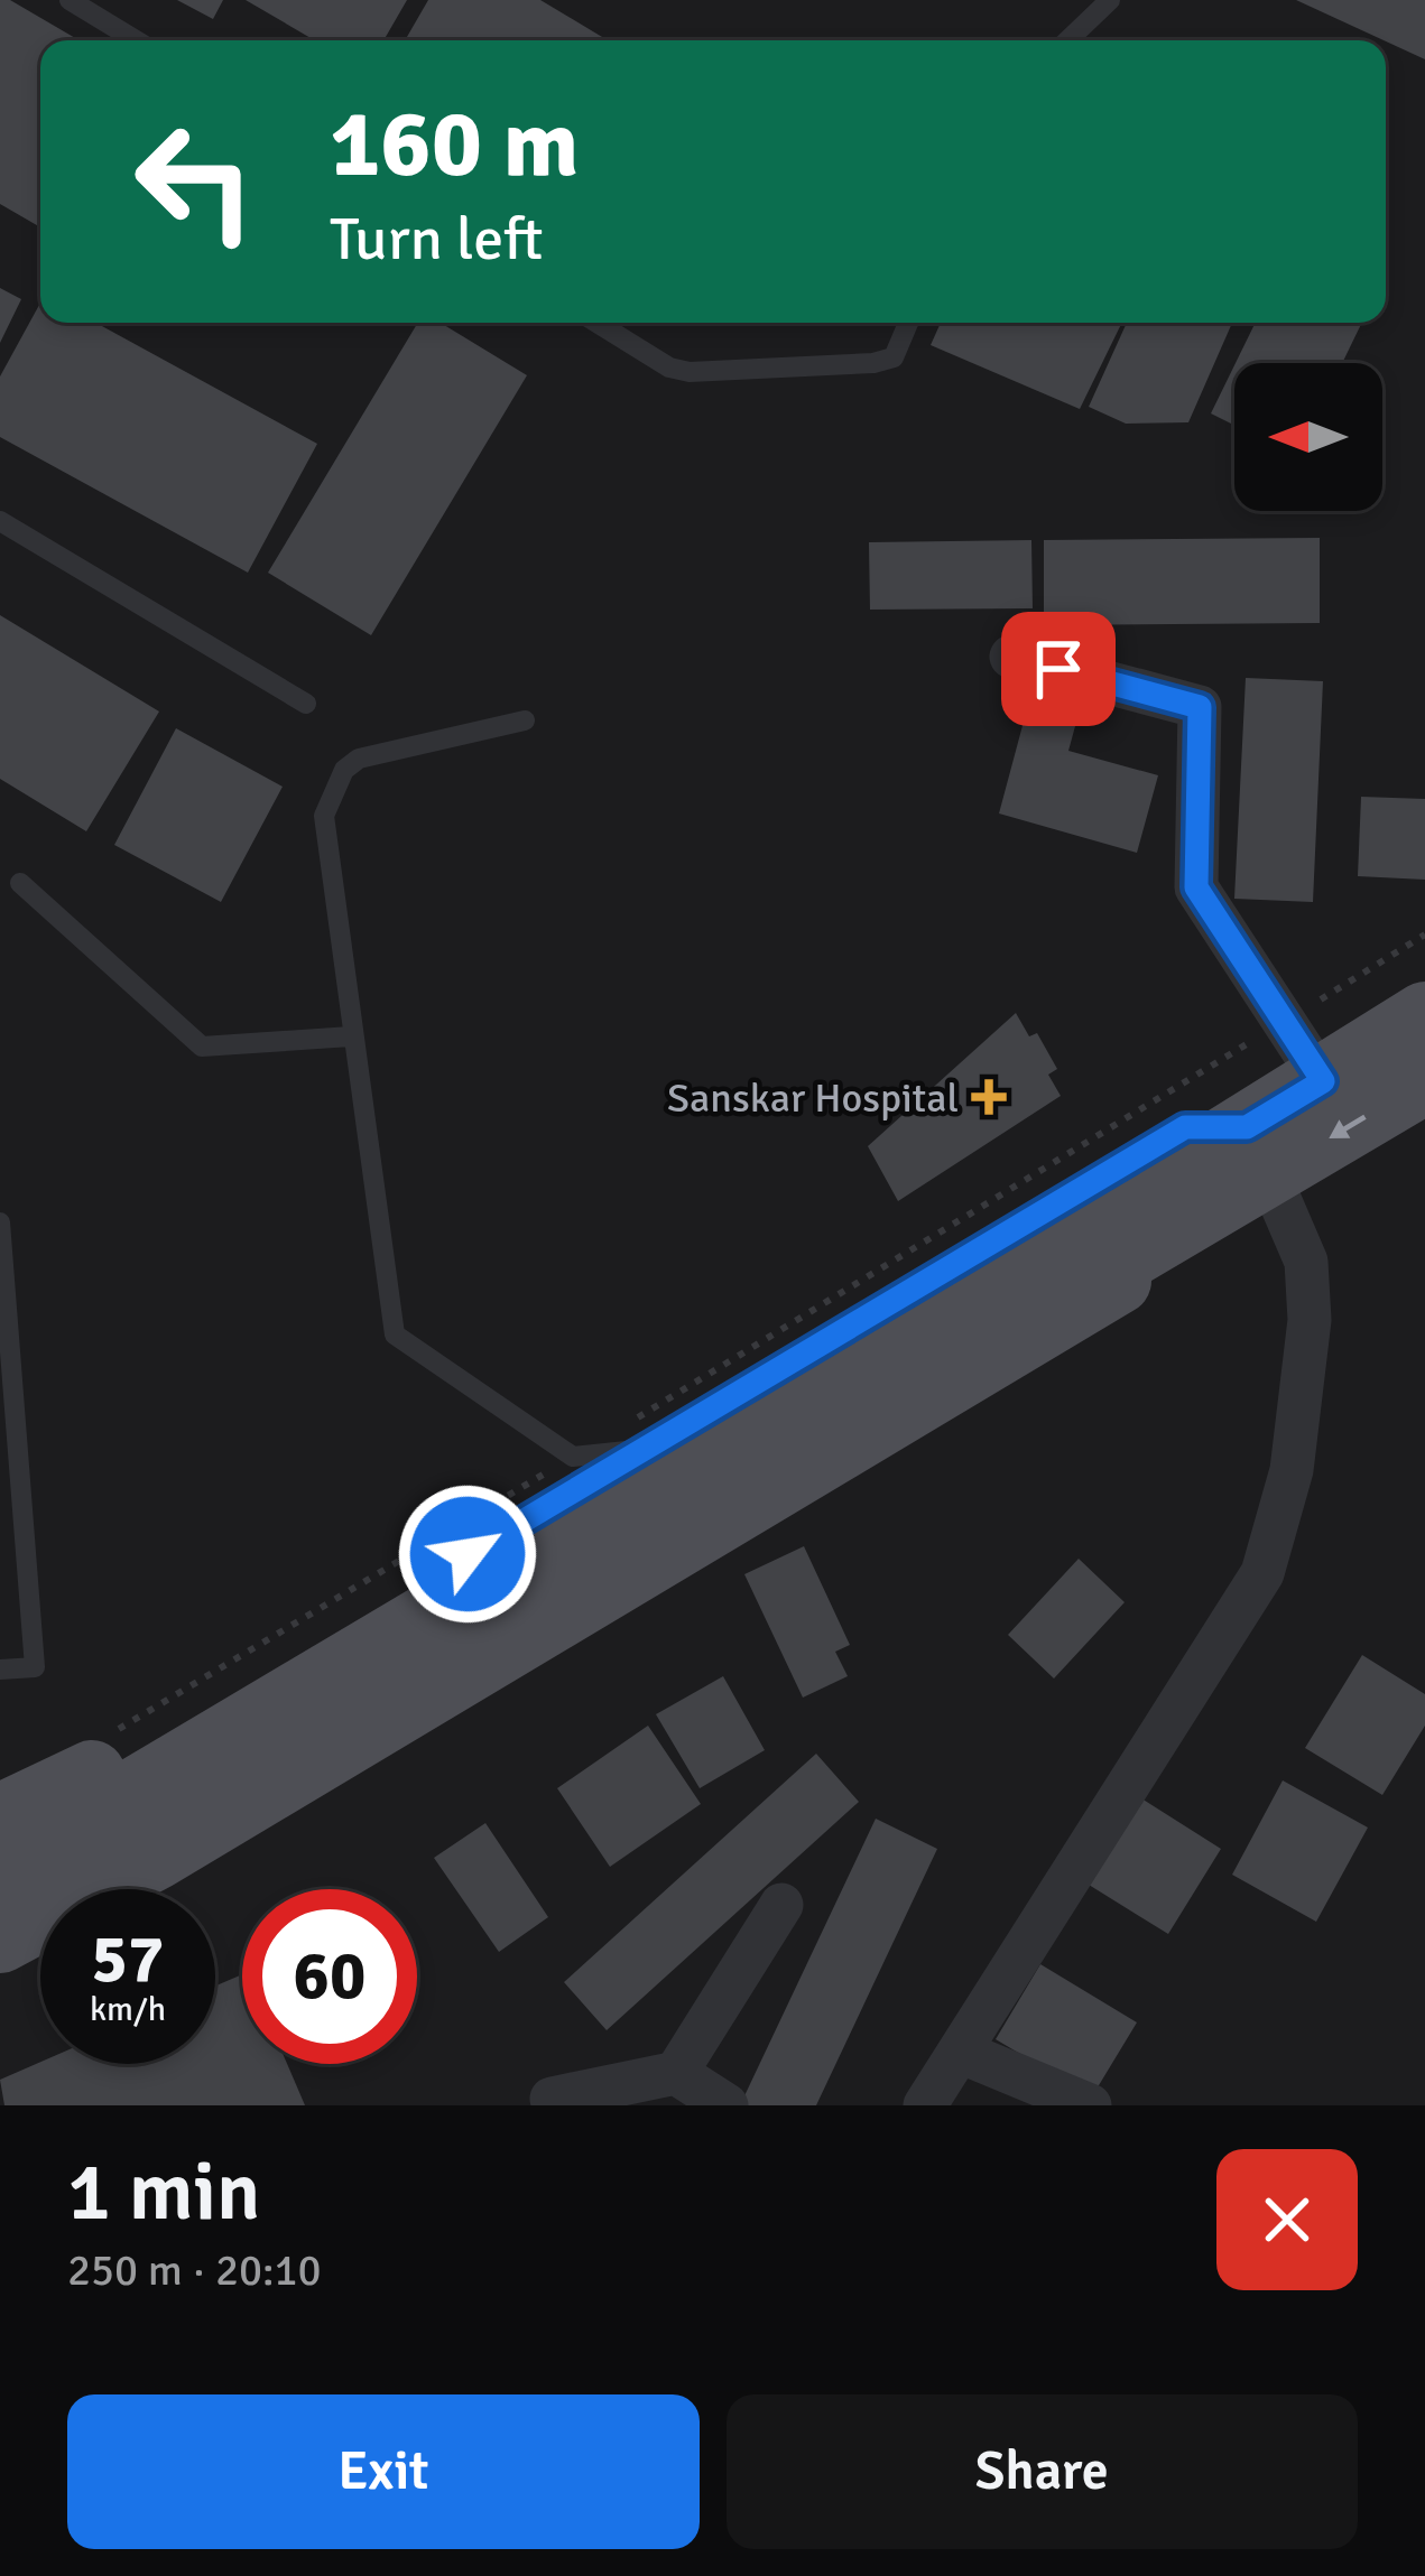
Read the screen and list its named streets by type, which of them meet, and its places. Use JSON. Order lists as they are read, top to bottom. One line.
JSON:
{"places":{"health":["Sanskar Hospital"]},"north":"left","page":{"turn":["160 m","Turn left"],"speed":"57 km/h","limit":"60","heading":["1 min","250 m · 20:10"],"buttons":["Exit","Share"]}}
